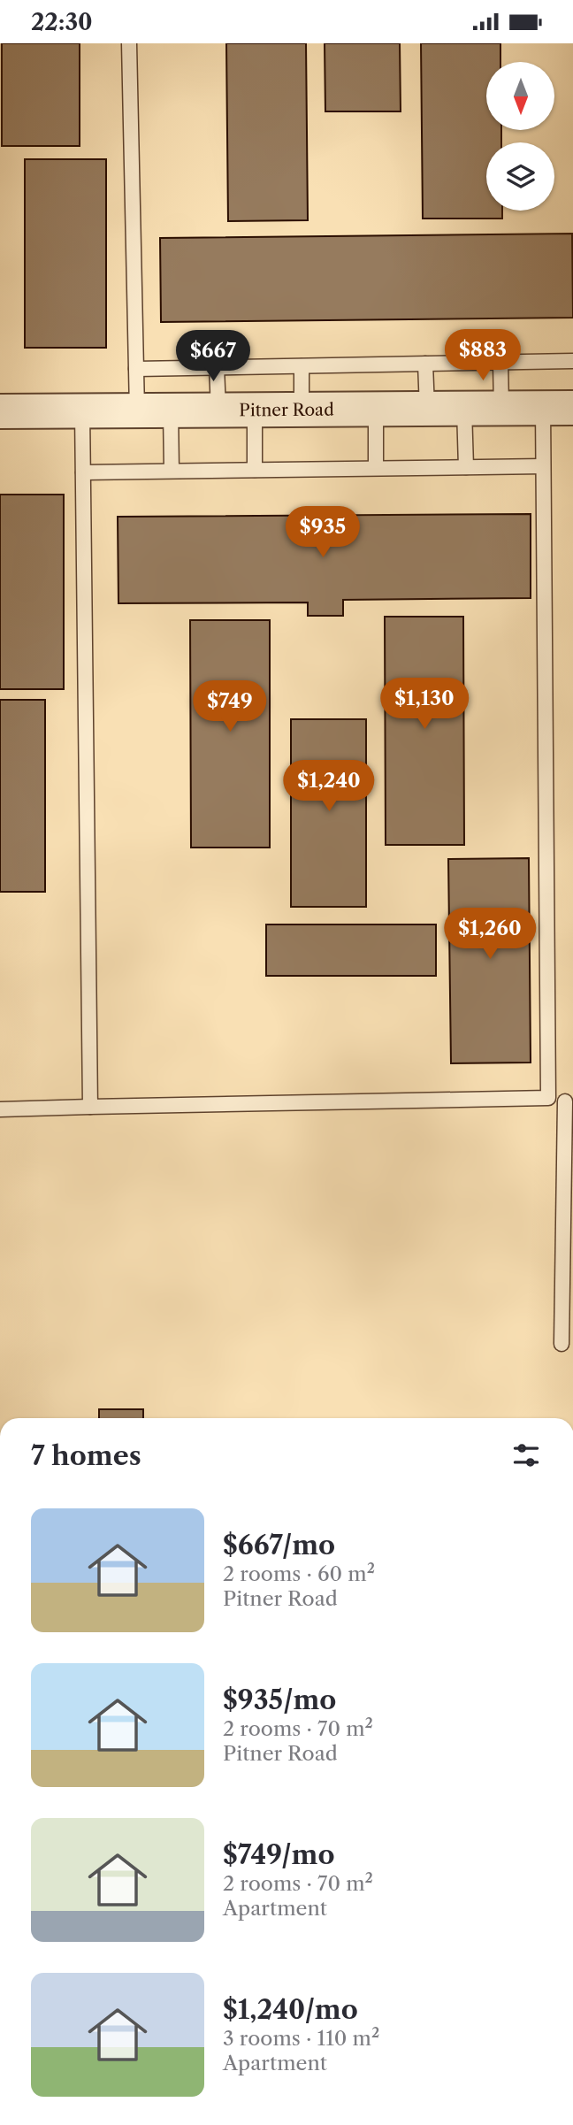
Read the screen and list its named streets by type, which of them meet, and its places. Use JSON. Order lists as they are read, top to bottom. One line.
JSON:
{"streets":{"street":["Pitner Road"]},"north":"bottom","page":{"status":"22:30","price":["$883","$667","$935","$1,130","$749","$1,240","$1,260"],"heading":"7 homes","list":[{"name":"$667/mo","note":"2 rooms · 60 m² · Pitner Road"},{"name":"$935/mo","note":"2 rooms · 70 m² · Pitner Road"},{"name":"$749/mo","note":"2 rooms · 70 m² · Apartment"},{"name":"$1,240/mo","note":"3 rooms · 110 m² · Apartment"}]}}
